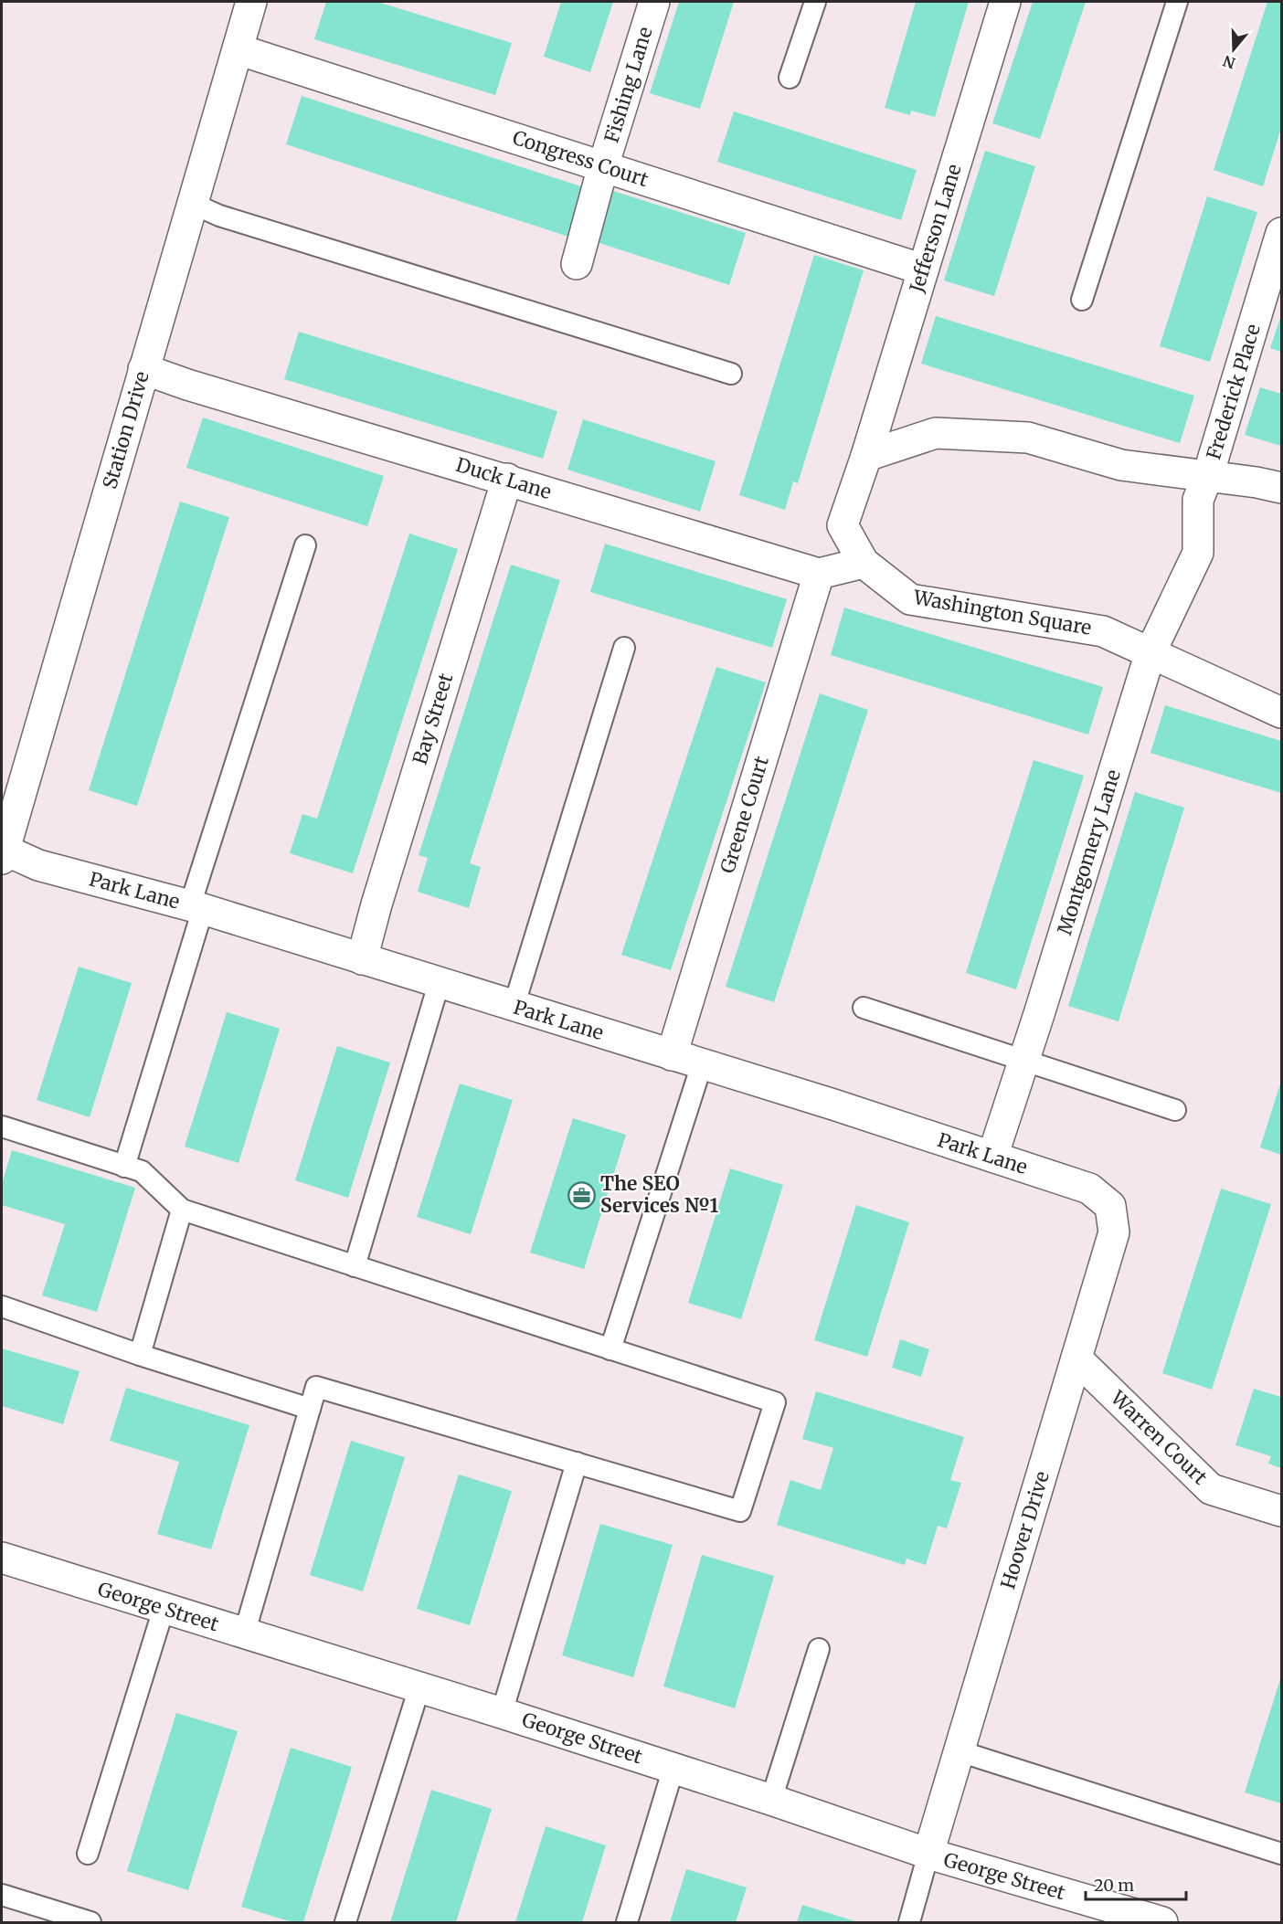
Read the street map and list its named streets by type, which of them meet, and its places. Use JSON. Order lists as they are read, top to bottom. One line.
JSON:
{"streets":{"street":["Fishing Lane","Congress Court","Jefferson Lane","Frederick Place","Station Drive","Duck Lane","Washington Square","Bay Street","Greene Court","Montgomery Lane","Park Lane","Warren Court","Hoover Drive","George Street"]},"crossings":[["Fishing Lane","Congress Court"],["Congress Court","Jefferson Lane"],["Congress Court","Station Drive"],["Jefferson Lane","Washington Square"],["Frederick Place","Montgomery Lane"],["Station Drive","Duck Lane"],["Station Drive","Park Lane"],["Duck Lane","Bay Street"],["Duck Lane","Greene Court"],["Washington Square","Montgomery Lane"],["Bay Street","Park Lane"],["Greene Court","Park Lane"],["Montgomery Lane","Park Lane"],["Park Lane","Hoover Drive"],["Warren Court","Hoover Drive"],["Hoover Drive","George Street"]],"places":{"office":["The SEO Services №1"]},"scale_bar":"20 m","north":"bottom"}
